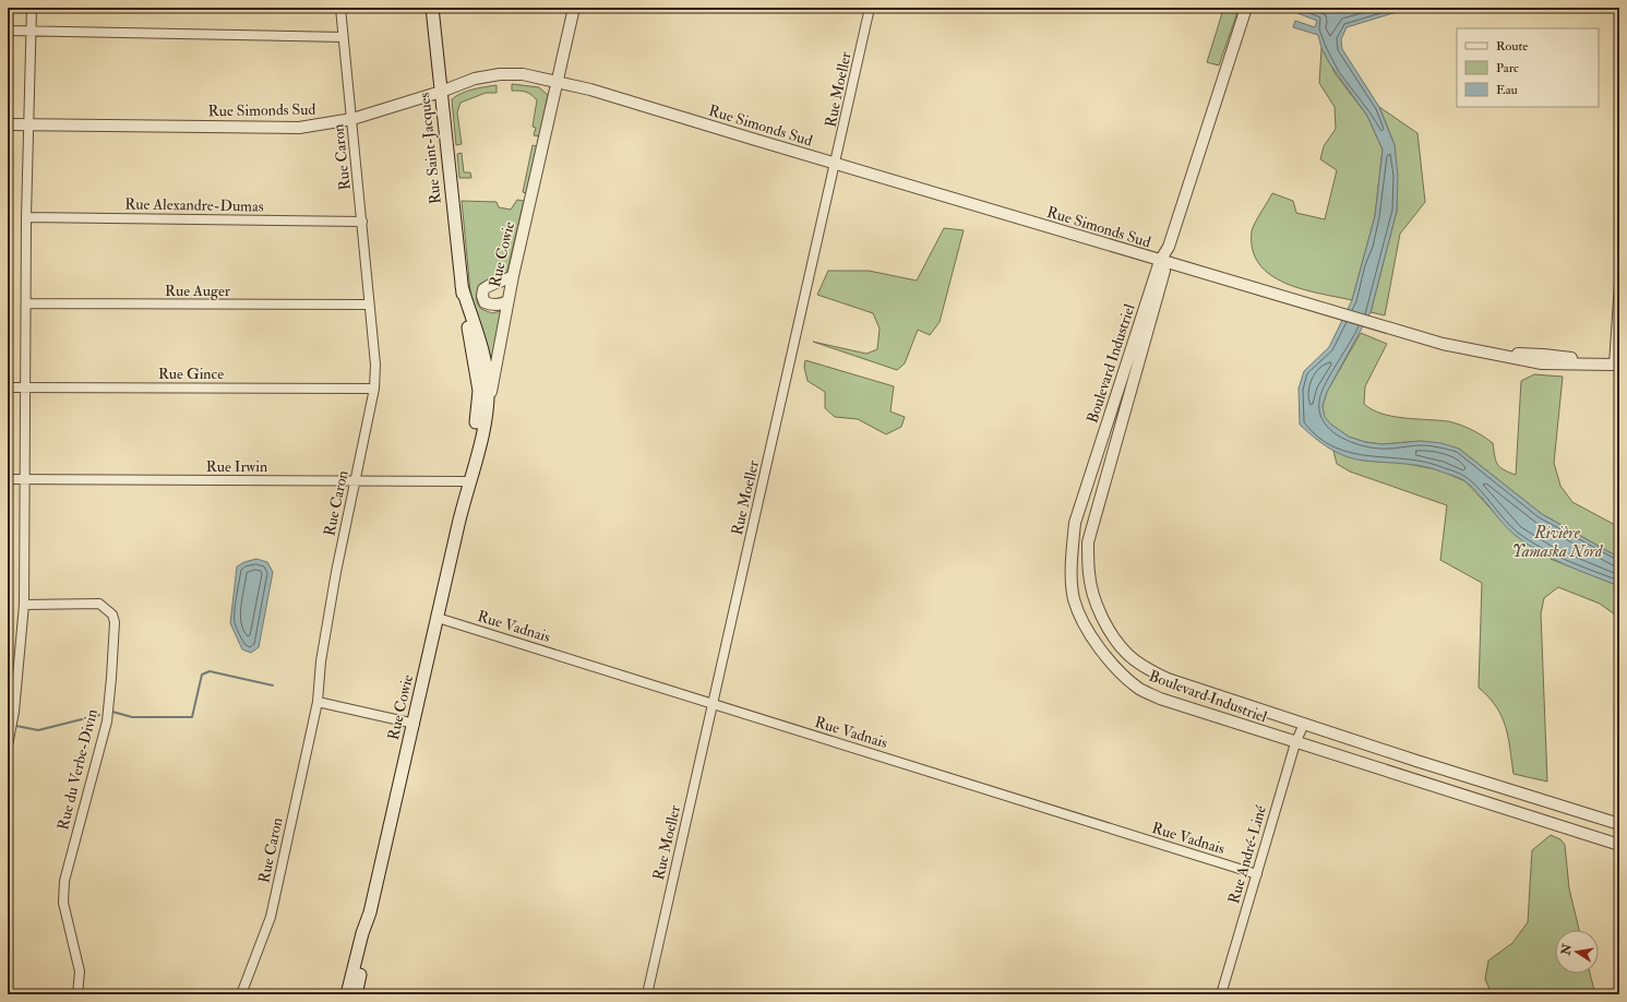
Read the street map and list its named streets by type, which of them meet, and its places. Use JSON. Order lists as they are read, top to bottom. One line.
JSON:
{"streets":{"main road":["Rue Saint-Jacques","Rue Cowie"],"street":["Rue Moeller","Rue Simonds Sud","Rue Caron","Rue Alexandre-Dumas","Rue Auger","Boulevard Industriel","Rue Gince","Rue Irwin","Rue Vadnais","Rue du Verbe-Divin","Rue André-Liné"]},"crossings":[["Rue Moeller","Rue Simonds Sud"],["Rue Moeller","Rue Vadnais"],["Rue Simonds Sud","Rue Saint-Jacques"],["Rue Simonds Sud","Rue Caron"],["Rue Simonds Sud","Rue Cowie"],["Rue Simonds Sud","Boulevard Industriel"],["Rue Saint-Jacques","Rue Cowie"],["Rue Saint-Jacques","Rue Irwin"],["Rue Caron","Rue Alexandre-Dumas"],["Rue Caron","Rue Auger"],["Rue Caron","Rue Gince"],["Rue Caron","Rue Irwin"],["Rue Cowie","Rue Irwin"],["Rue Cowie","Rue Vadnais"],["Boulevard Industriel","Rue André-Liné"],["Rue Vadnais","Rue André-Liné"]],"water":["Rivière Yamaska Nord"],"legend":["Route","Parc","Eau"],"north":"left"}
